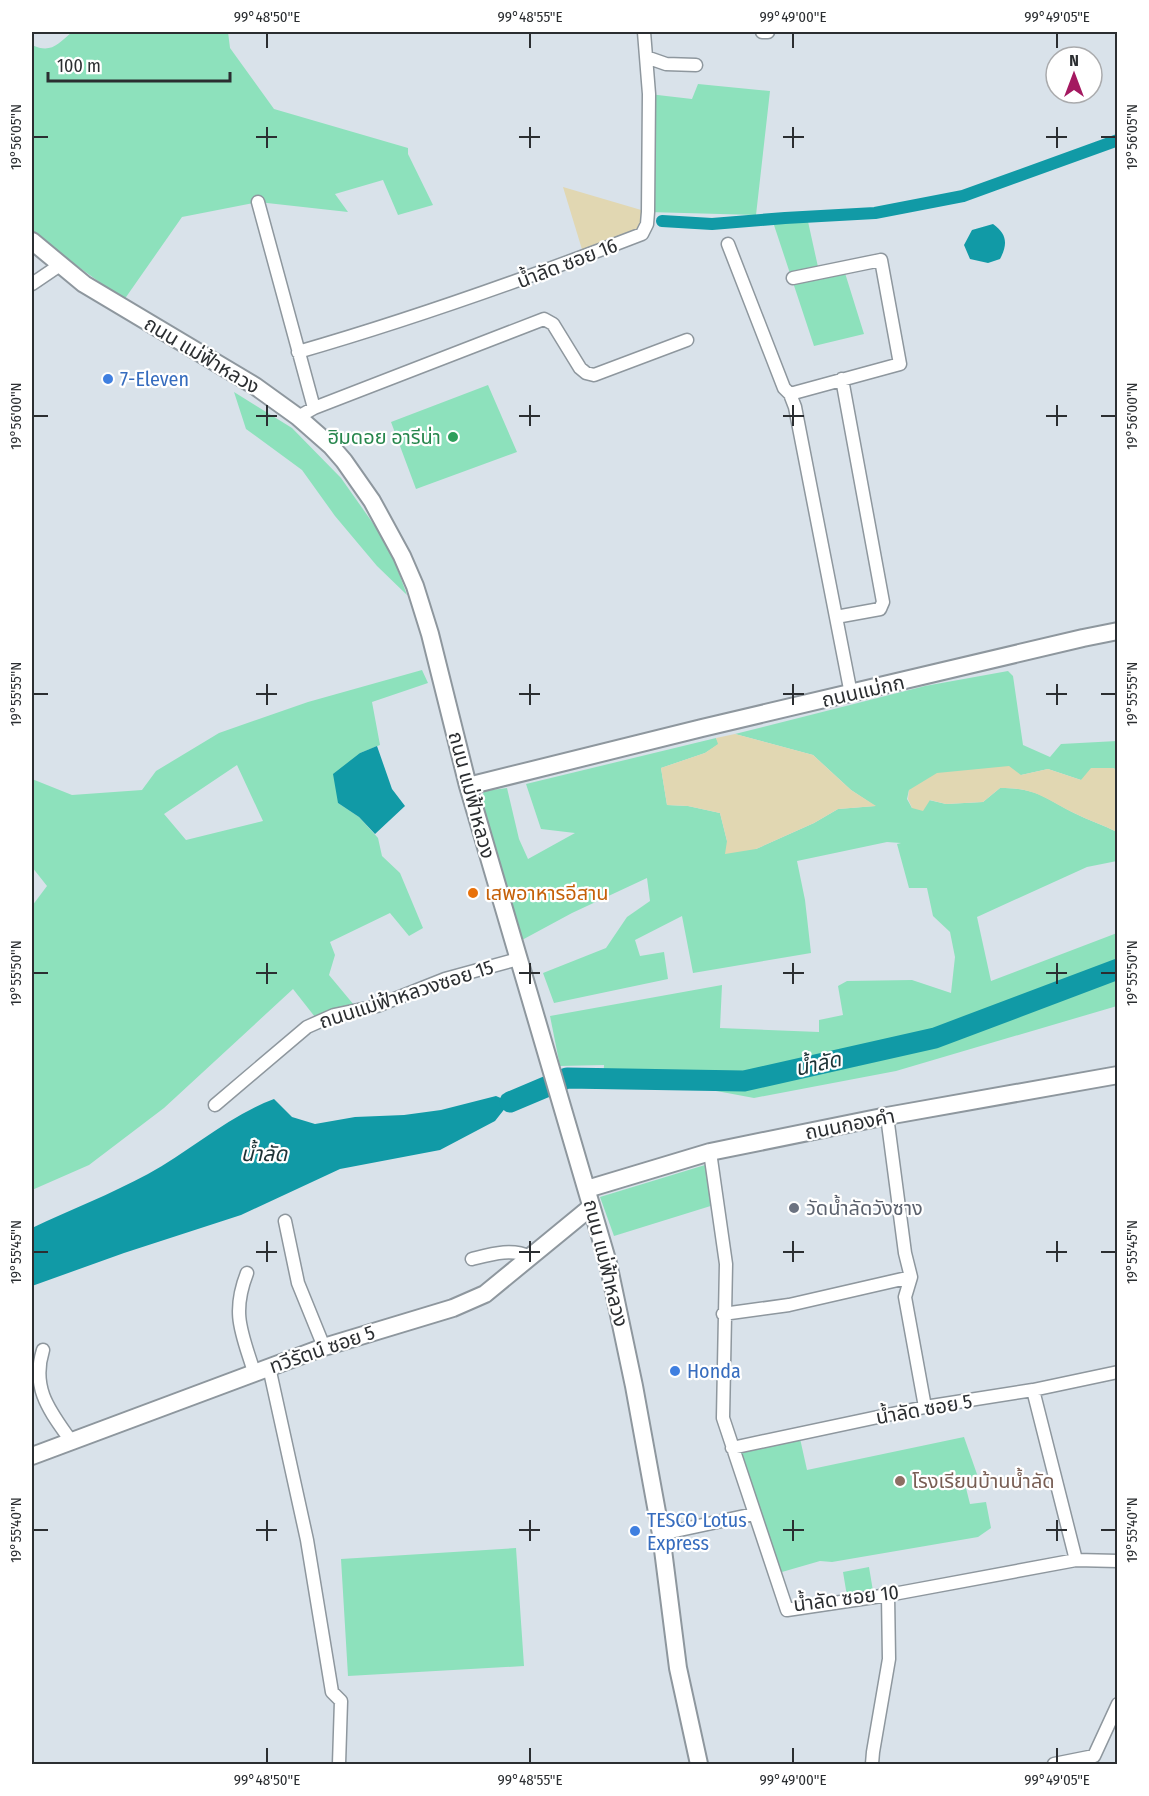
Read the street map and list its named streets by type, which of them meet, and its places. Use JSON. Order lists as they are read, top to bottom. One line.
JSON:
{"streets":{"street":["น้ำลัด ซอย 16","ถนน แม่ฟ้าหลวง","ถนนแม่กก","ถนนแม่ฟ้าหลวงซอย 15","ถนนกองคำ","ทวีรัตน์ ซอย 5","น้ำลัด ซอย 5","น้ำลัด ซอย 10"]},"crossings":[["ถนน แม่ฟ้าหลวง","ถนนแม่กก"],["ถนน แม่ฟ้าหลวง","ถนนแม่ฟ้าหลวงซอย 15"],["ถนน แม่ฟ้าหลวง","ถนนกองคำ"],["ถนน แม่ฟ้าหลวง","ทวีรัตน์ ซอย 5"],["ถนนกองคำ","น้ำลัด ซอย 10"],["น้ำลัด ซอย 5","น้ำลัด ซอย 10"]],"water":["น้ำลัด"],"places":["7-Eleven","ฮิมดอย อารีน่า","เสพอาหารอีสาน","วัดน้ำลัดวังซาง","Honda","โรงเรียนบ้านน้ำลัด","TESCO Lotus Express"],"scale_bar":"100 m","north":"top","coordinates":["99°48'50\"E","99°48'55\"E","99°49'00\"E","99°49'05\"E","19°56'05\"N","19°56'00\"N","19°55'55\"N","19°55'50\"N","19°55'45\"N","19°55'40\"N"]}
